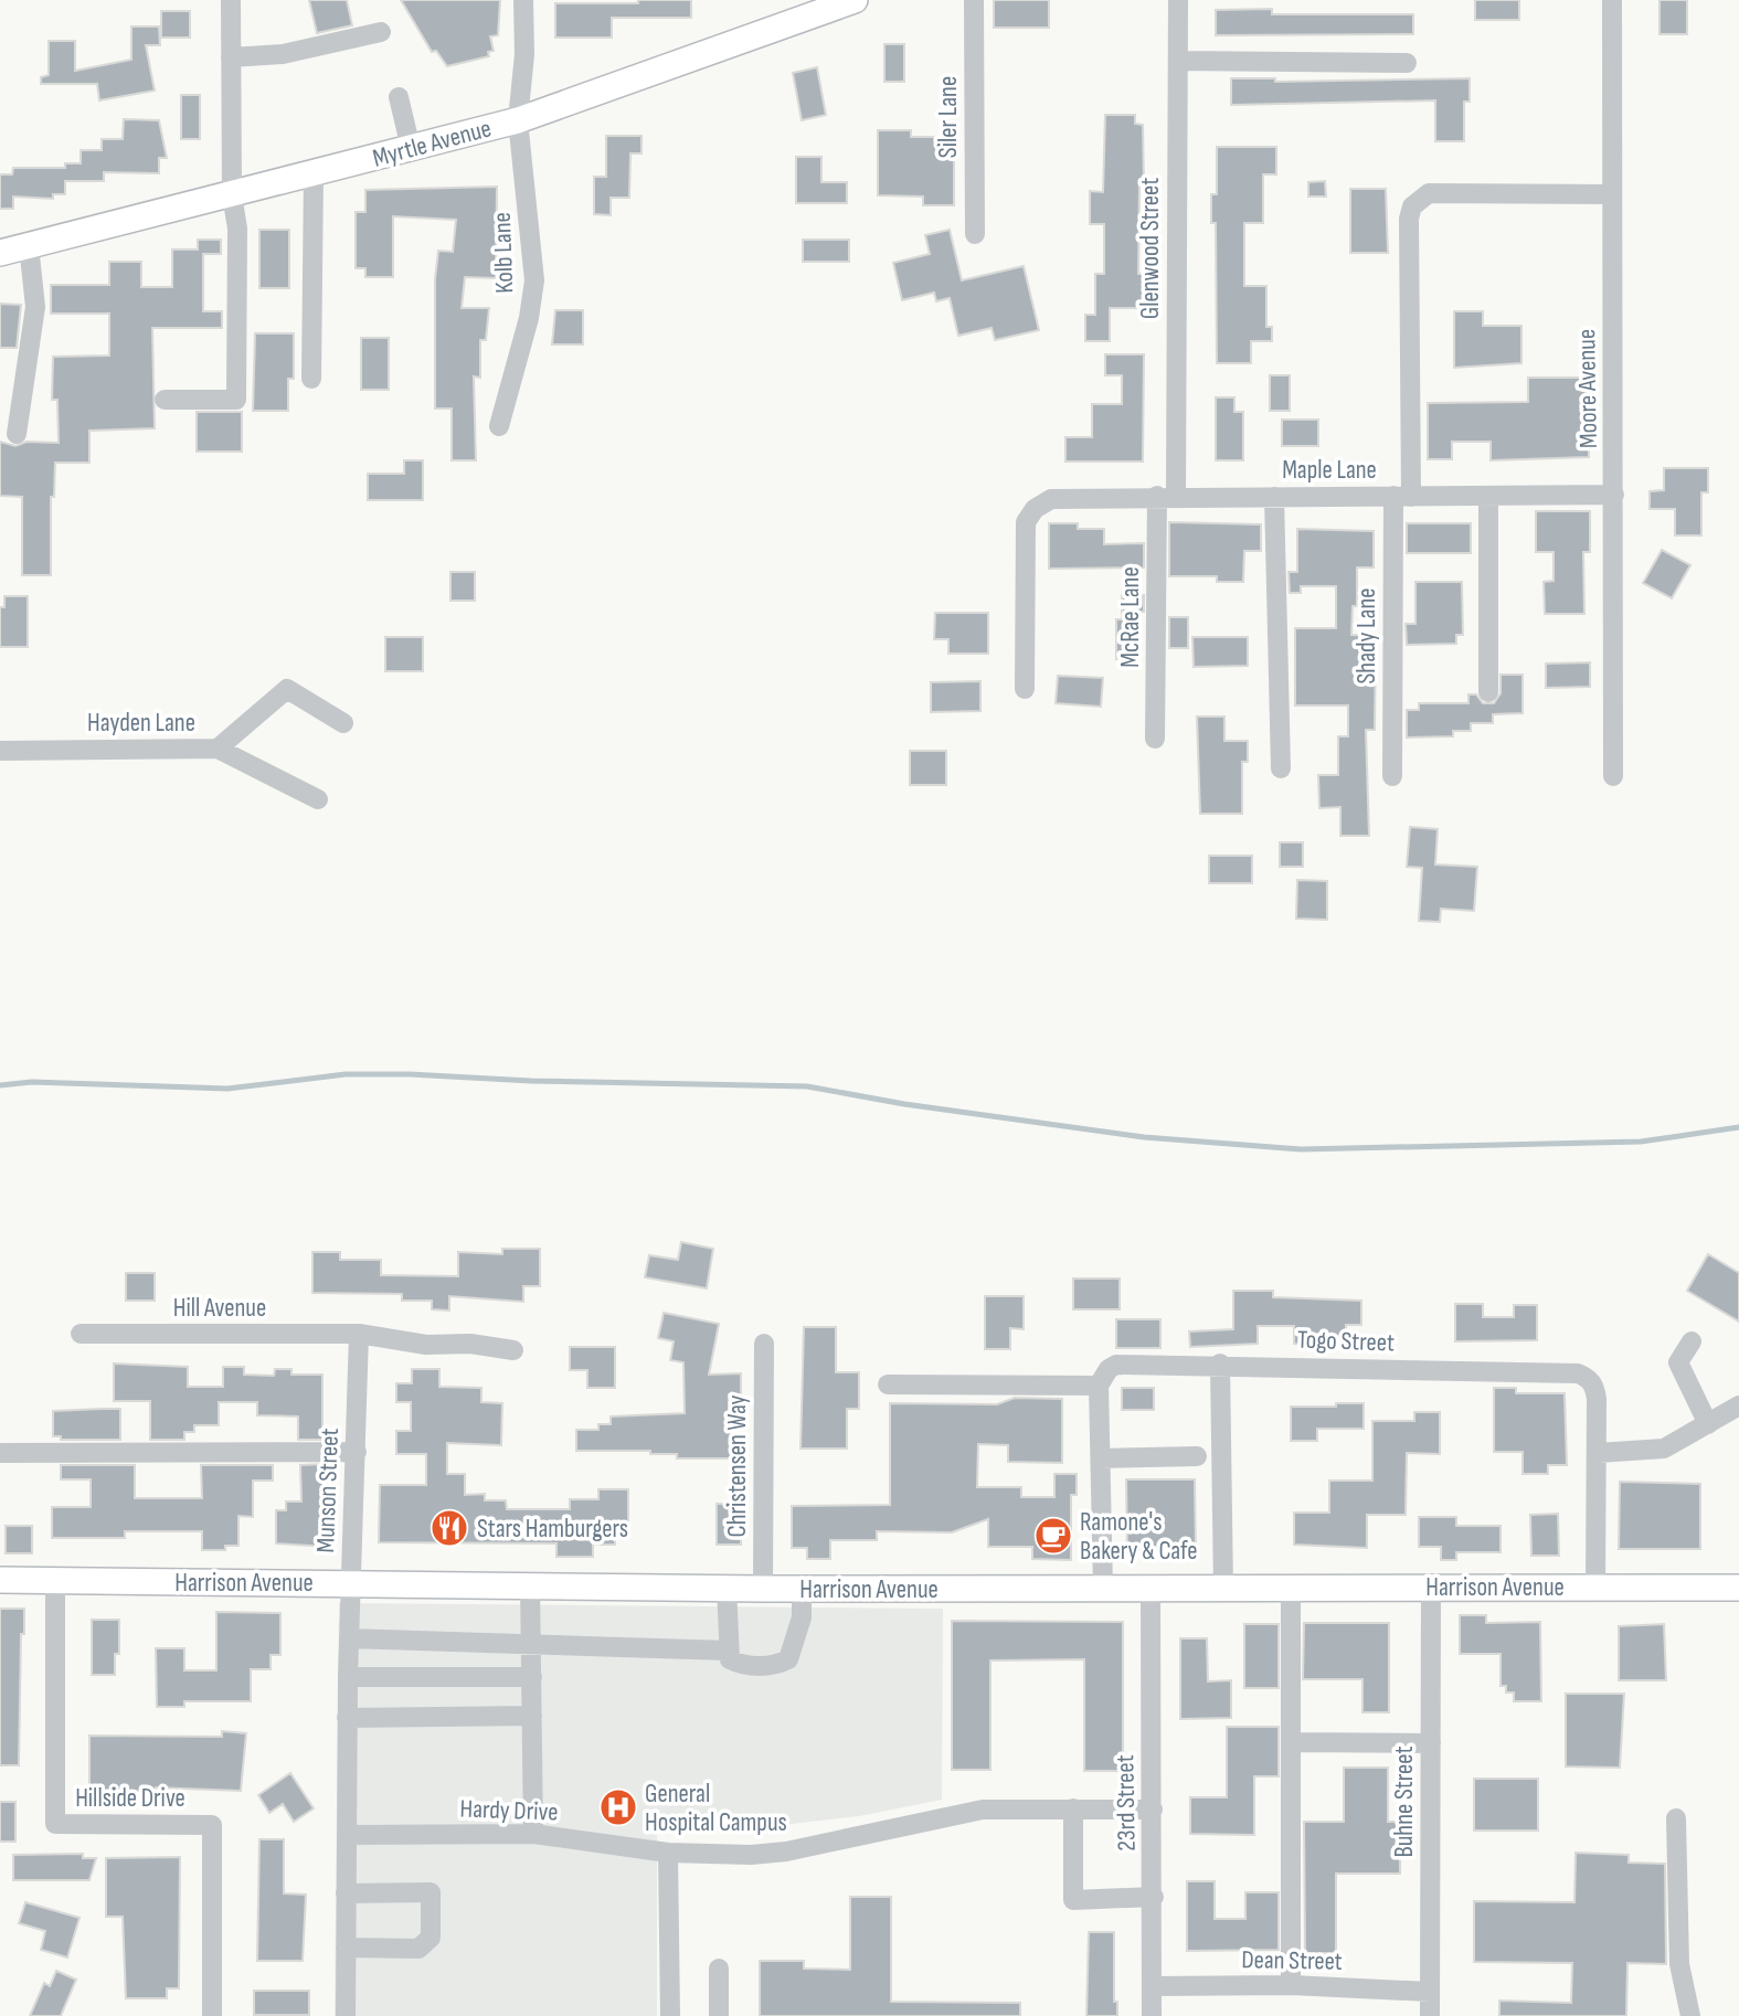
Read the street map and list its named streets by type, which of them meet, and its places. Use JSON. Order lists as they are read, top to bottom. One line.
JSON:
{"streets":{"main road":["Myrtle Avenue","Harrison Avenue"],"street":["Siler Lane","Glenwood Street","Kolb Lane","Moore Avenue","Maple Lane","McRae Lane","Shady Lane","Hayden Lane","Hill Avenue","Togo Street","Christensen Way","Munson Street","Hillside Drive","Buhne Street","23rd Street","Hardy Drive","Dean Street"]},"crossings":[["Myrtle Avenue","Kolb Lane"],["Glenwood Street","Maple Lane"],["Glenwood Street","McRae Lane"],["Moore Avenue","Maple Lane"],["Moore Avenue","Shady Lane"],["Maple Lane","McRae Lane"],["Maple Lane","Shady Lane"],["Hill Avenue","Munson Street"],["Christensen Way","Harrison Avenue"],["Munson Street","Harrison Avenue"],["Munson Street","Hardy Drive"],["Harrison Avenue","Hillside Drive"],["Harrison Avenue","Buhne Street"],["Harrison Avenue","23rd Street"],["Buhne Street","Dean Street"],["23rd Street","Hardy Drive"],["23rd Street","Dean Street"]],"places":{"restaurant":["Stars Hamburgers"],"cafe":["Ramone's Bakery & Cafe"],"hospital":["General Hospital Campus"]}}
